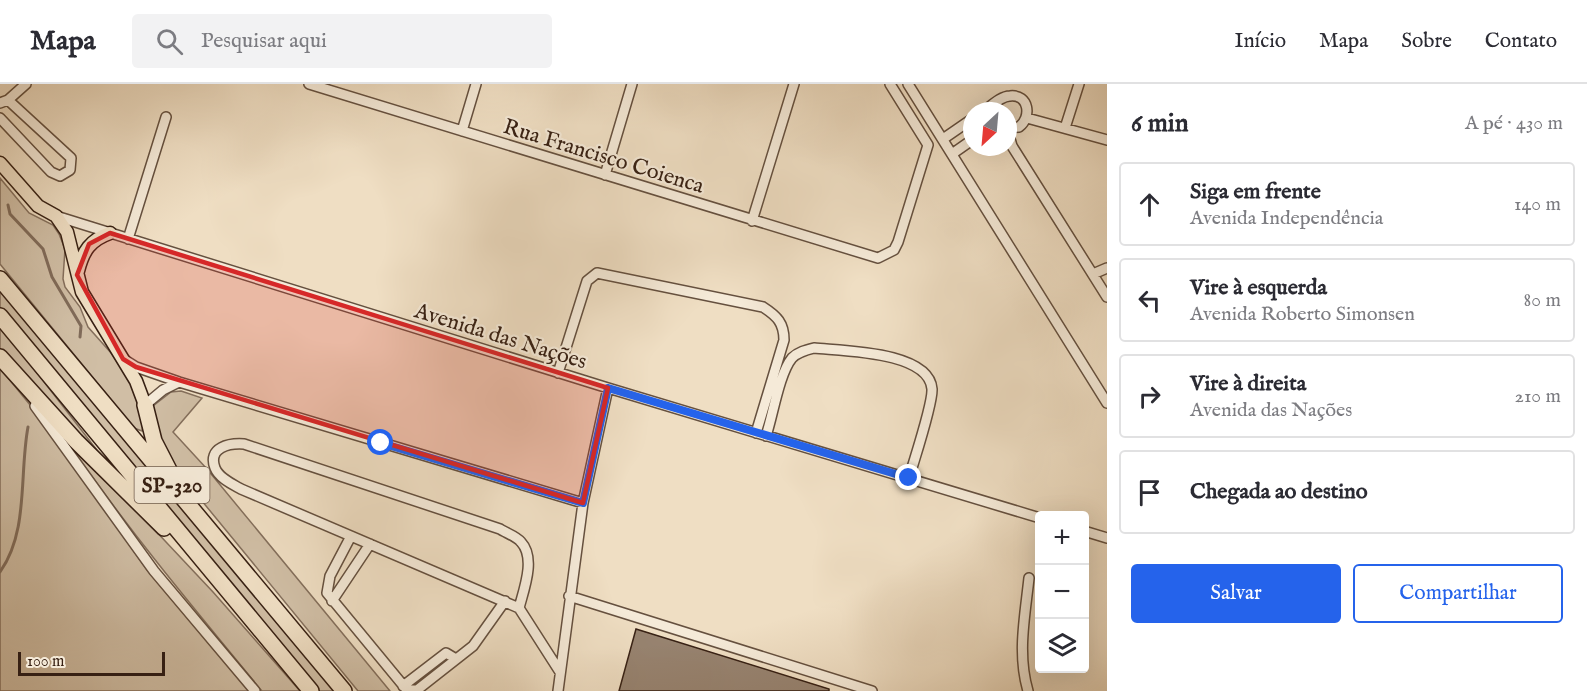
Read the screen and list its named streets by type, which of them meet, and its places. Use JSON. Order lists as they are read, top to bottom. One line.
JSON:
{"streets":{"highway":["SP-320"],"street":["Rua Francisco Coienca","Avenida das Nações"]},"scale_bar":"100 m","north":"bottom left","page":{"header":"Mapa","search":"Pesquisar aqui","nav":["Início","Mapa","Sobre","Contato"],"heading":["6 min","A pé · 430 m"],"list":[["Siga em frente","Avenida Independência","140 m"],["Vire à esquerda","Avenida Roberto Simonsen","80 m"],["Vire à direita","Avenida das Nações","210 m"],"Chegada ao destino"],"map_buttons":["+","−"],"buttons":["Salvar","Compartilhar"],"scale":"100 m"}}
